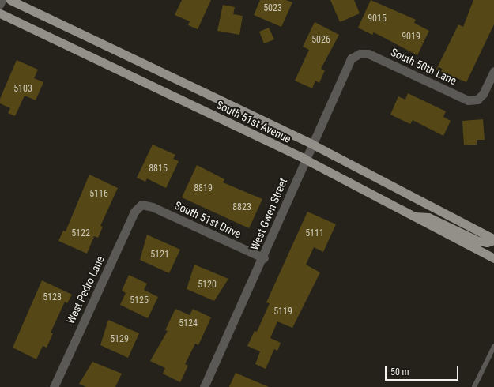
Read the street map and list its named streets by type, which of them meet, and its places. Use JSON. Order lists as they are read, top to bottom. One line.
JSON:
{"streets":{"main road":["South 51st Avenue"],"street":["South 50th Lane","West Gwen Street","South 51st Drive","West Pedro Lane"]},"crossings":[["South 50th Lane","West Gwen Street"],["South 51st Avenue","West Gwen Street"],["West Gwen Street","South 51st Drive"],["South 51st Drive","West Pedro Lane"]],"house_numbers":["5023","9015","9019","5026","5103","8815","8819","5116","8823","5122","5111","5121","5120","5128","5125","5119","5124","5129"],"scale_bar":"50 m"}
